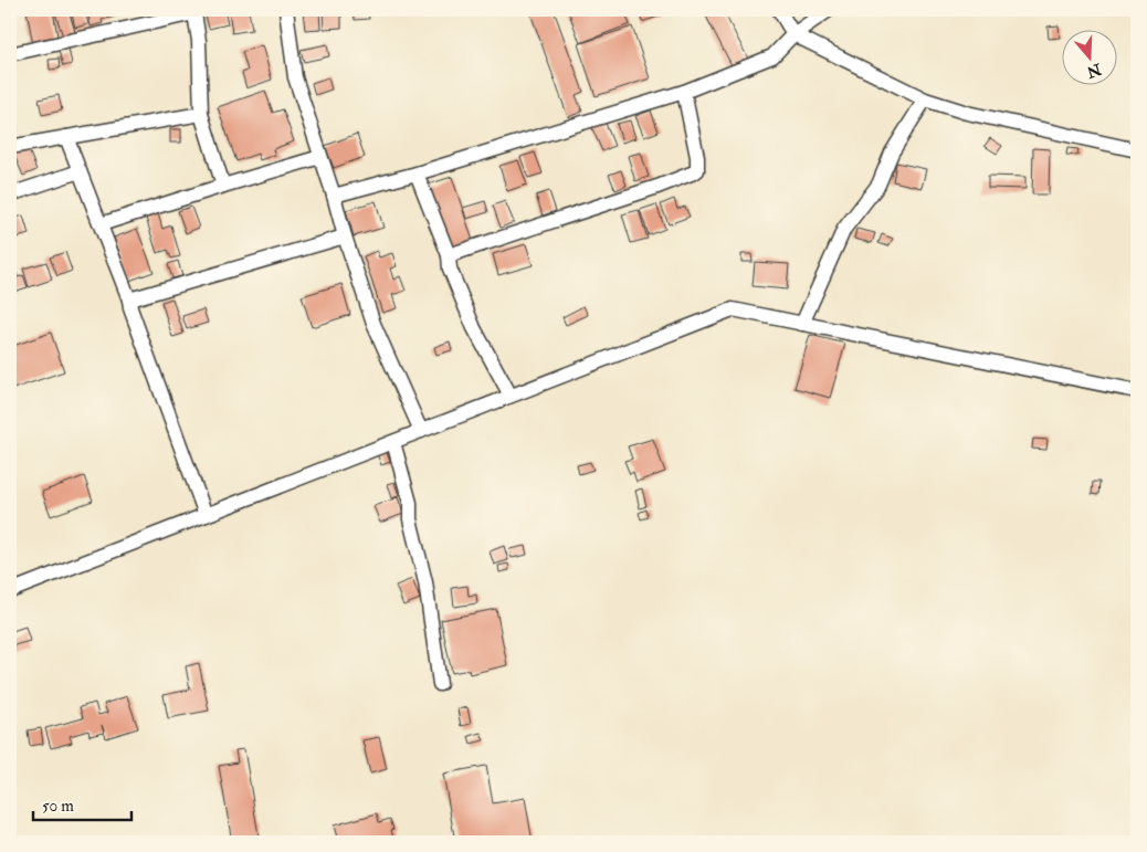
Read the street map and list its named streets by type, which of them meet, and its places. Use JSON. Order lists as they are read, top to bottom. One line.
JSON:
{"scale_bar":"50 m","north":"bottom"}
